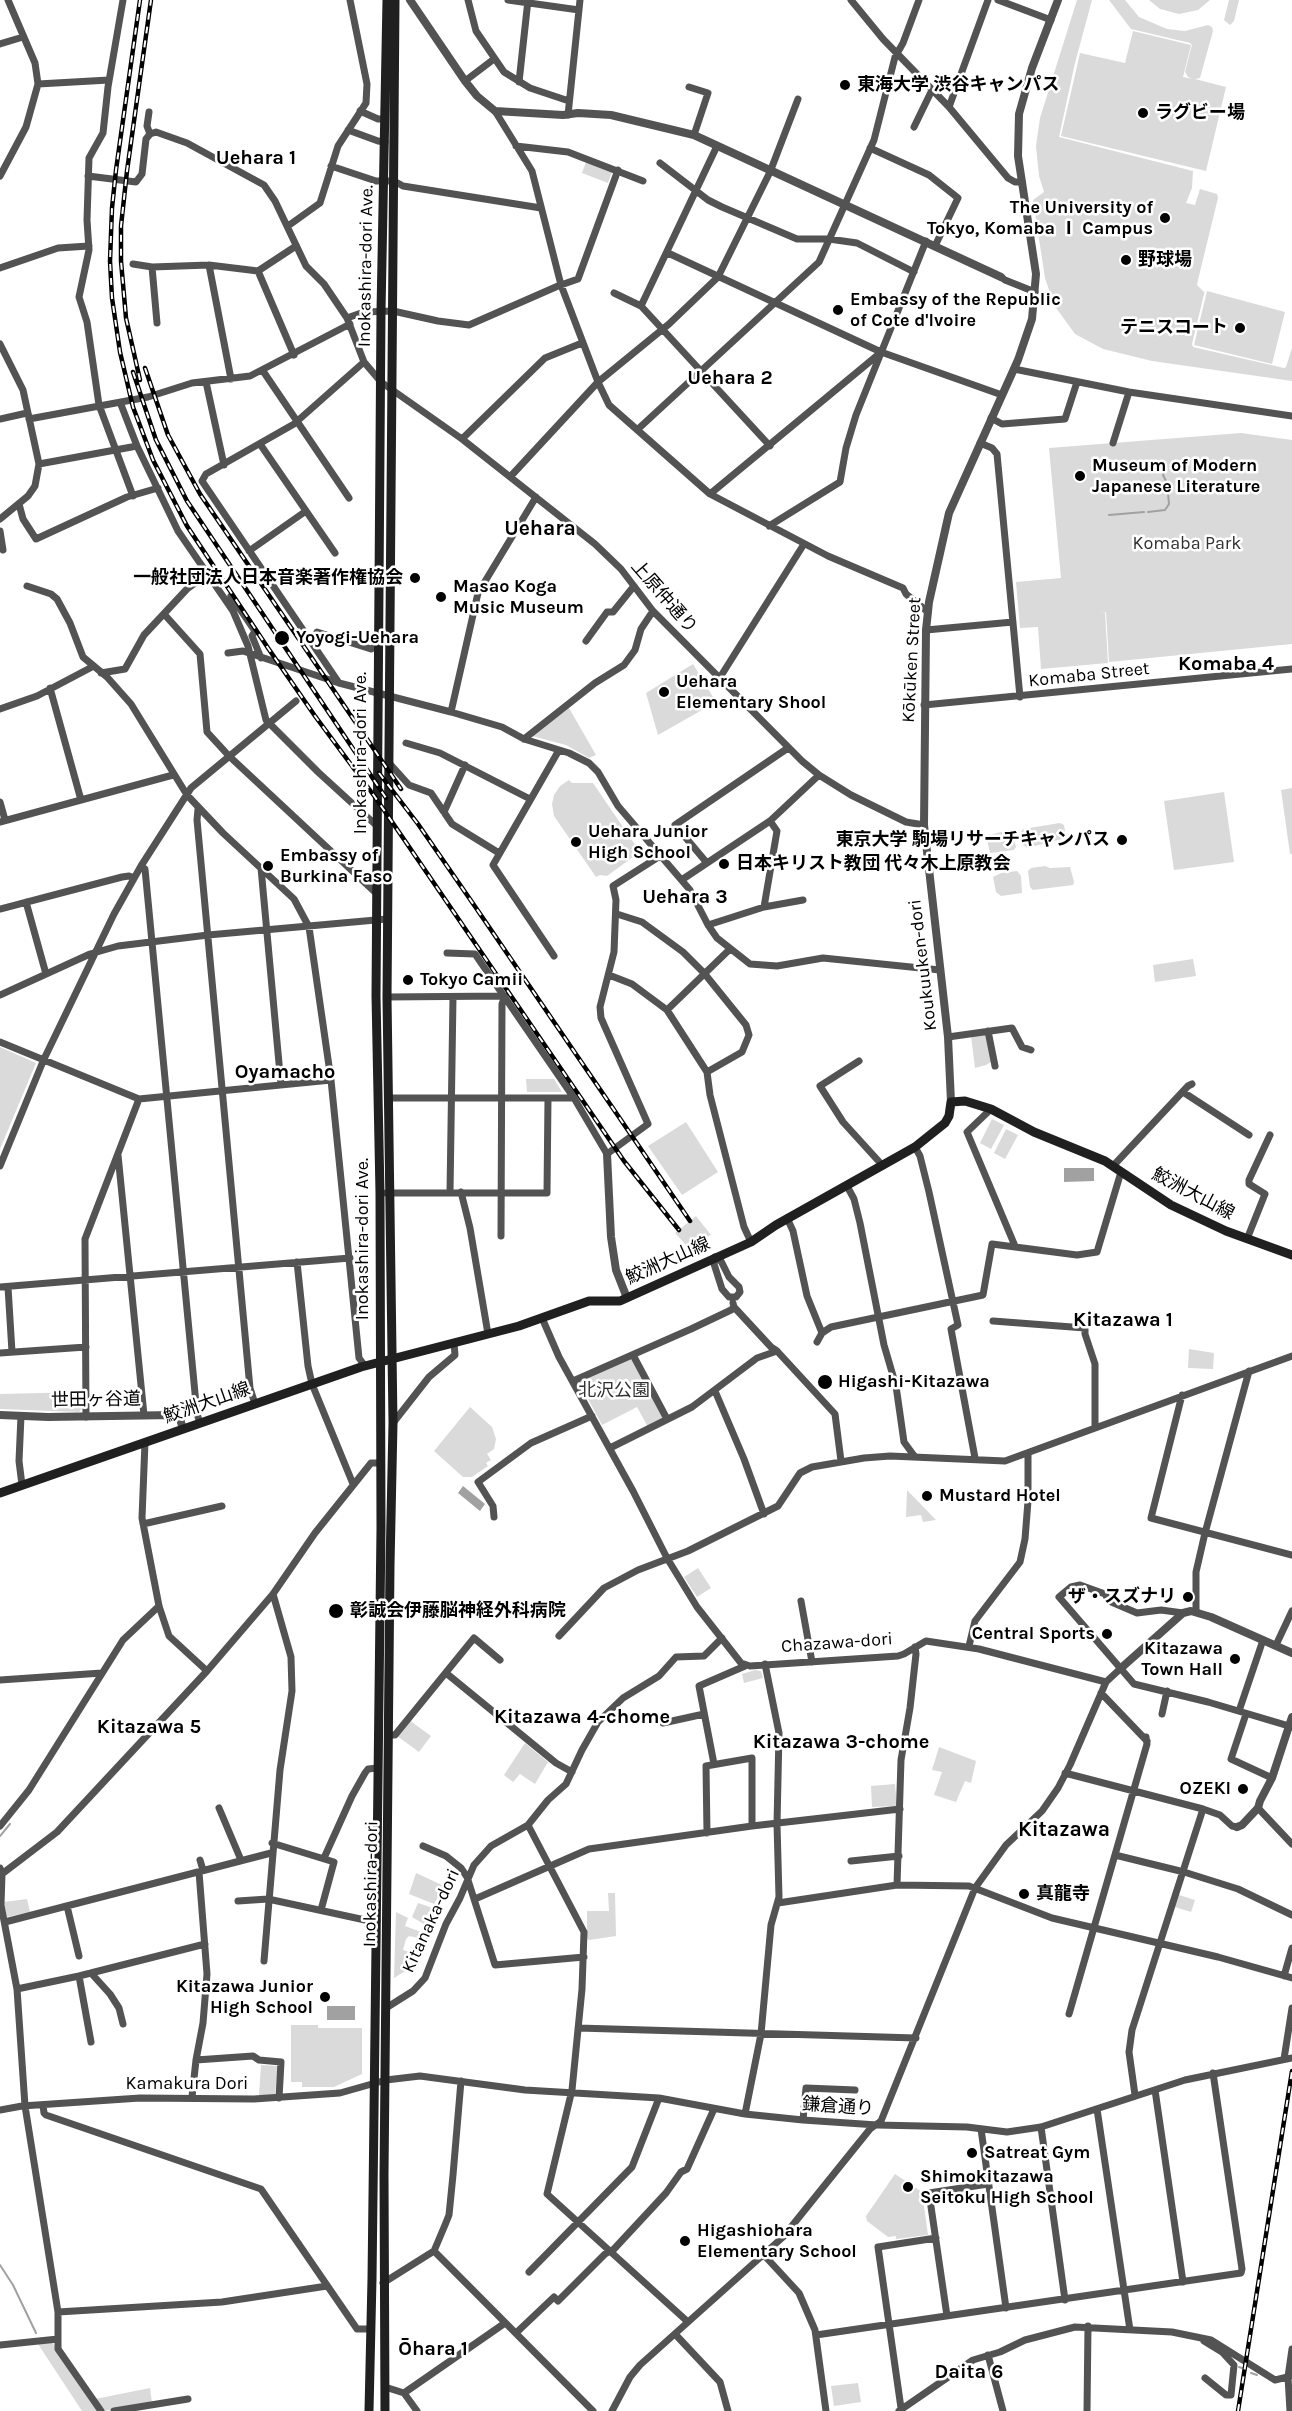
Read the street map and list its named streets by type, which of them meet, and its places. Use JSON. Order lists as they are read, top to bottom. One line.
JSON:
{"streets":{"main road":["Inokashira-dori Ave.","鮫洲大山線","Inokashira-dori"],"street":["上原仲通り","Kōkūken Street","Komaba Street","Koukuuken-dori","世田ヶ谷道","Chazawa-dori","Kitanaka-dori","Kamakura Dori","鎌倉通り"]},"crossings":[["Inokashira-dori Ave.","上原仲通り"],["Inokashira-dori Ave.","鮫洲大山線"],["Inokashira-dori Ave.","Inokashira-dori"],["上原仲通り","Kōkūken Street"],["上原仲通り","Koukuuken-dori"],["Kōkūken Street","Komaba Street"],["Kōkūken Street","Koukuuken-dori"],["Koukuuken-dori","鮫洲大山線"],["鮫洲大山線","世田ヶ谷道"],["鮫洲大山線","Inokashira-dori"],["Inokashira-dori","Kitanaka-dori"],["Inokashira-dori","Kamakura Dori"],["Inokashira-dori","鎌倉通り"],["Kamakura Dori","鎌倉通り"]],"districts":["Uehara 1","Uehara 2","Uehara","Komaba 4","Uehara 3","Oyamacho","Kitazawa 1","Kitazawa 4-chome","Kitazawa 5","Kitazawa 3-chome","Kitazawa","Ōhara 1","Daita 6"],"parks":["Komaba Park","北沢公園"],"places":["東海大学 渋谷キャンパス","ラグビー場","The University of Tokyo, Komaba Ⅰ Campus","野球場","Embassy of the Republic of Cote d'Ivoire","テニスコート","Museum of Modern Japanese Literature","一般社団法人日本音楽著作権協会","Masao Koga Music Museum","Yoyogi-Uehara","Uehara Elementary Shool","東京大学 駒場リサーチキャンパス","Uehara Junior High School","日本キリスト教団 代々木上原教会","Embassy of Burkina Faso","Tokyo Camii","Higashi-Kitazawa","Mustard Hotel","ザ・スズナリ","彰誠会伊藤脳神経外科病院","Central Sports","Kitazawa Town Hall","OZEKI","真龍寺","Kitazawa Junior High School","Satreat Gym","Shimokitazawa Seitoku High School","Higashiohara Elementary School"]}
